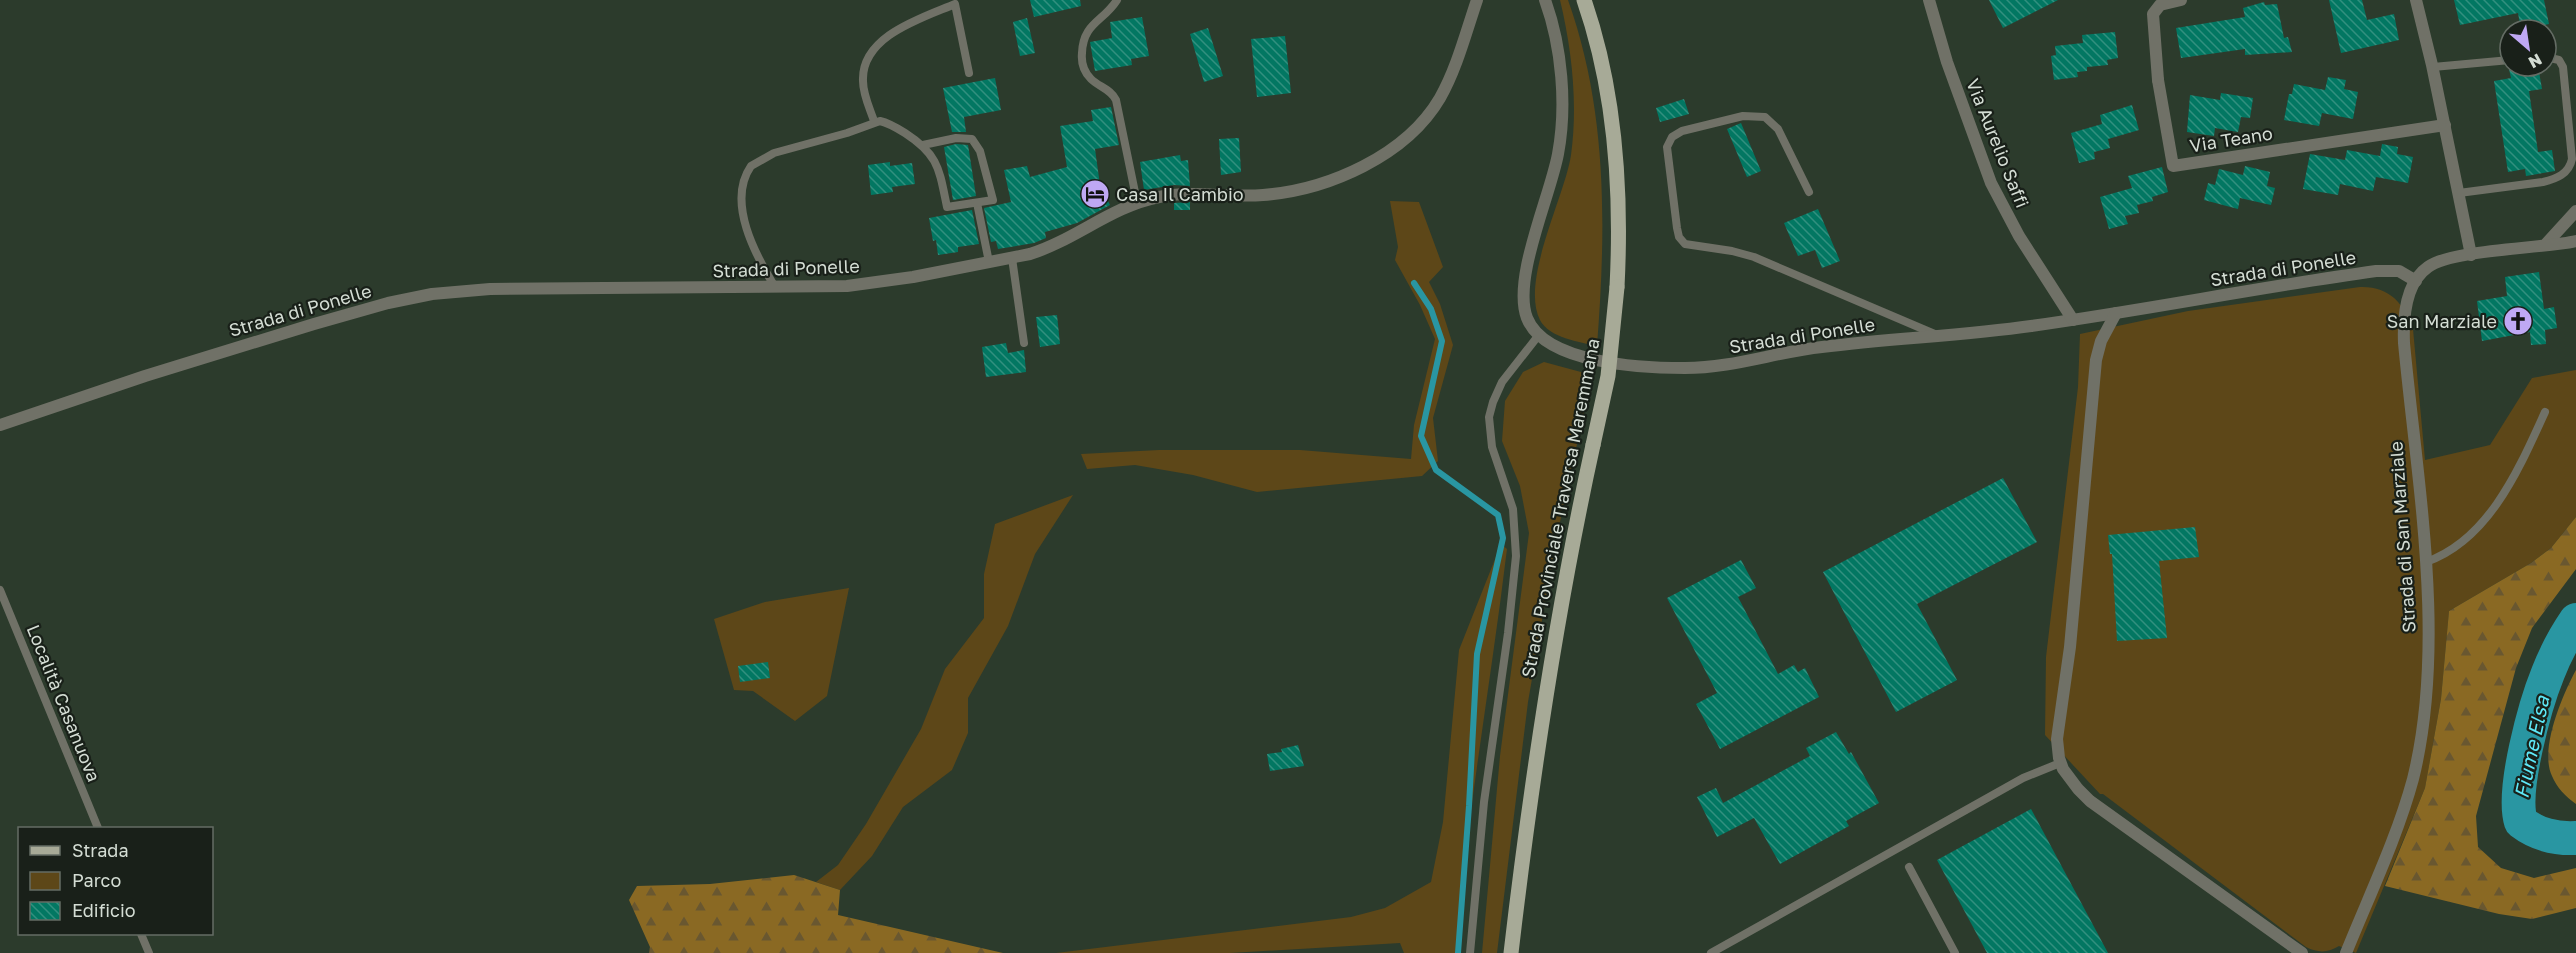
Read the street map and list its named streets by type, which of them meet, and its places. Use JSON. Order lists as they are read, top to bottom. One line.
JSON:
{"streets":{"main road":["Strada Provinciale Traversa Maremmana"],"street":["Via Teano","Via Aurelio Saffi","Strada di Ponelle","Strada di San Marziale"],"lane":["Località Casanuova"]},"crossings":[["Via Aurelio Saffi","Strada di Ponelle"],["Strada di Ponelle","Strada di San Marziale"]],"water":["Fiume Elsa"],"places":{"hotel":["Casa Il Cambio"],"church":["San Marziale"]},"legend":["Strada","Parco","Edificio"],"north":"bottom right"}
